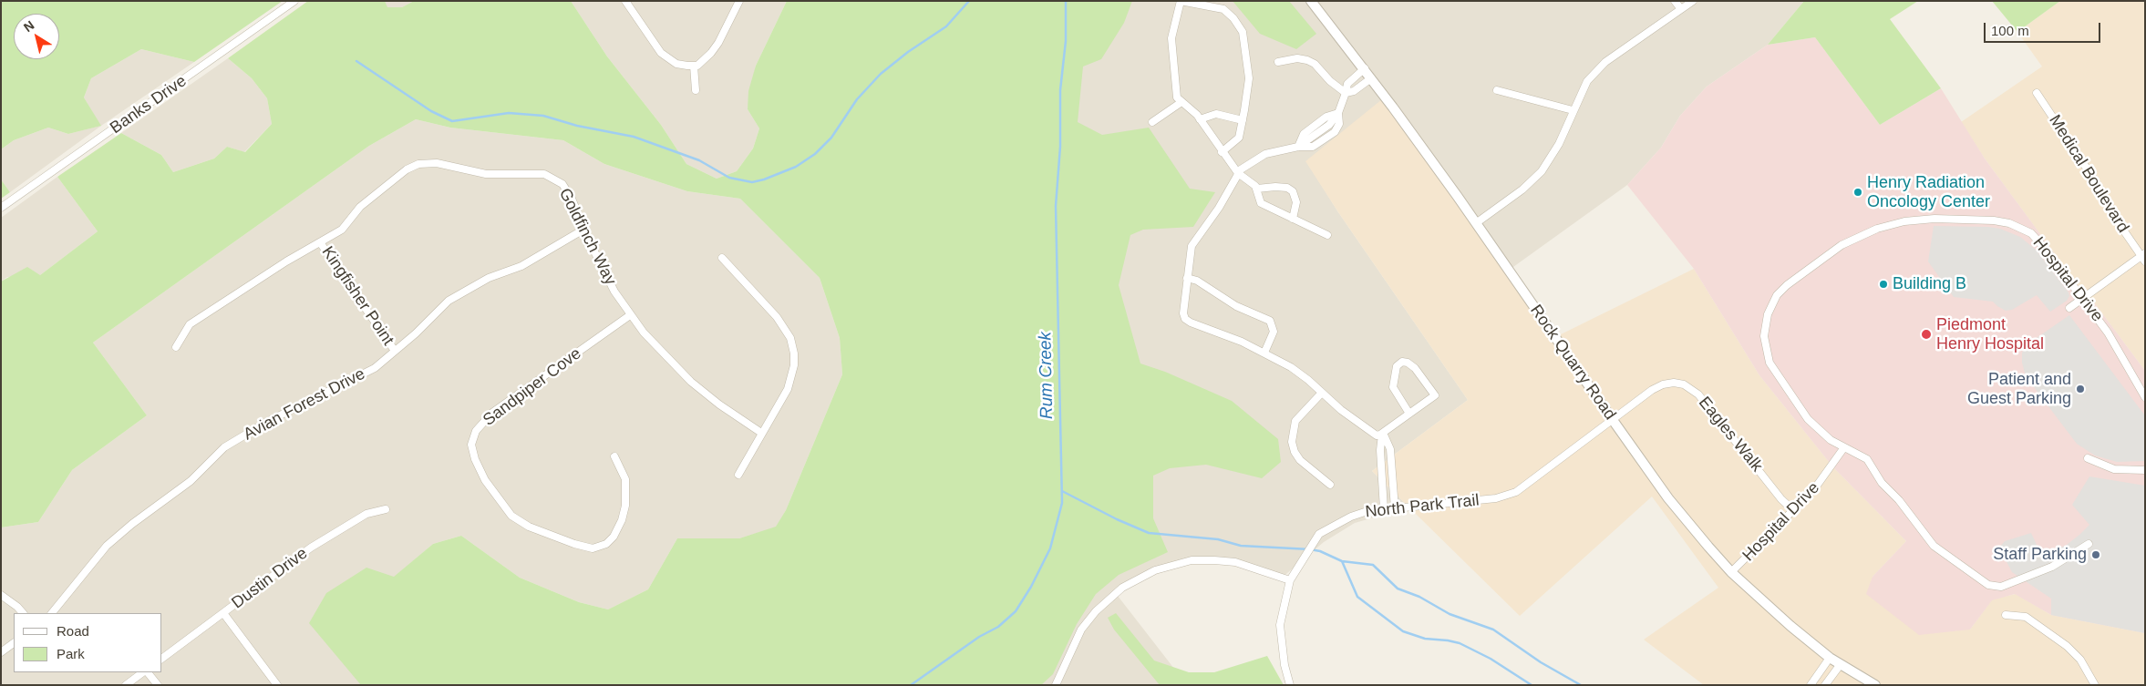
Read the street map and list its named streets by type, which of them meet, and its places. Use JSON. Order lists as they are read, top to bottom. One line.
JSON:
{"streets":{"street":["Banks Drive","Medical Boulevard","Goldfinch Way","Hospital Drive","Kingfisher Point","Rock Quarry Road","Sandpiper Cove","Avian Forest Drive","Eagles Walk","North Park Trail","Dustin Drive"]},"crossings":[["Goldfinch Way","Kingfisher Point"],["Goldfinch Way","Sandpiper Cove"],["Goldfinch Way","Avian Forest Drive"],["Hospital Drive","Rock Quarry Road"],["Hospital Drive","Eagles Walk"],["Kingfisher Point","Avian Forest Drive"],["Rock Quarry Road","Eagles Walk"],["Rock Quarry Road","North Park Trail"],["Eagles Walk","North Park Trail"]],"water":["Rum Creek"],"places":["Henry Radiation Oncology Center","Building B","Piedmont Henry Hospital","Patient and Guest Parking","Staff Parking"],"legend":["Road","Park"],"scale_bar":"100 m","north":"top left"}
